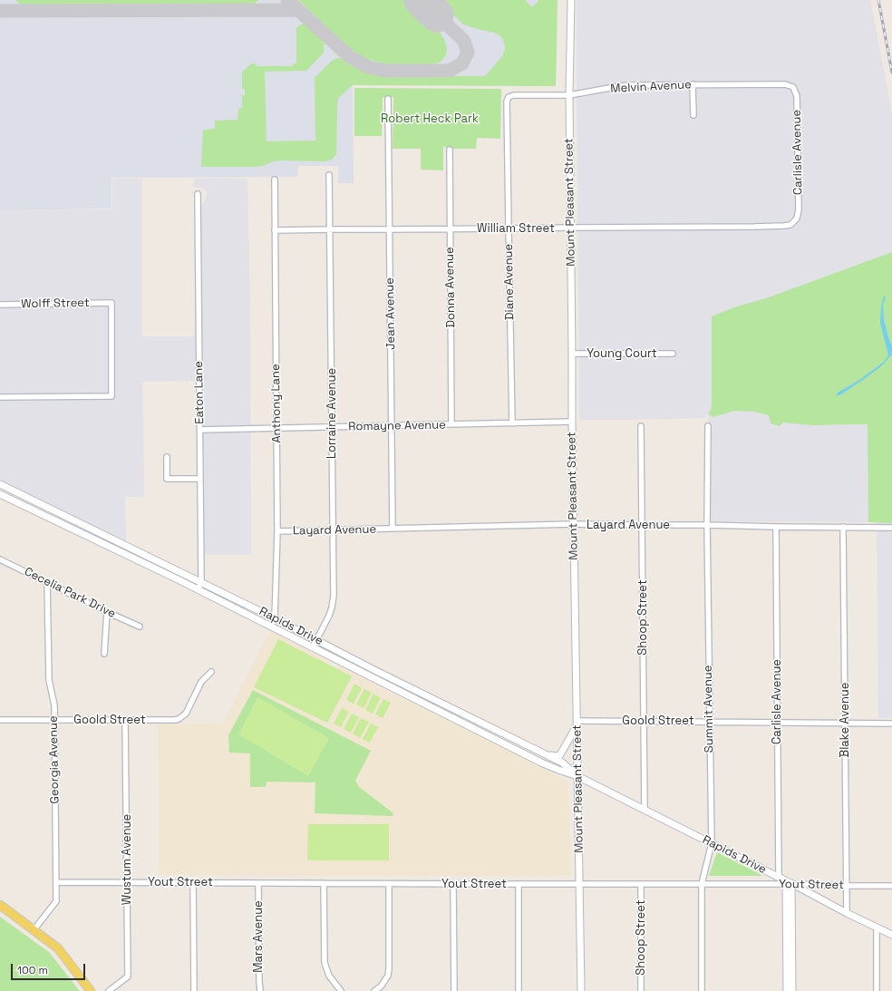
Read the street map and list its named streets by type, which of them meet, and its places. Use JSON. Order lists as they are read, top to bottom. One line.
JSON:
{"streets":{"street":["Melvin Avenue","Carlisle Avenue","Mount Pleasant Street","William Street","Diane Avenue","Donna Avenue","Wolff Street","Jean Avenue","Young Court","Eaton Lane","Anthony Lane","Lorraine Avenue","Romayne Avenue","Layard Avenue","Cecelia Park Drive","Shoop Street","Rapids Drive","Summit Avenue","Goold Street","Blake Avenue","Georgia Avenue","Wustum Avenue","Yout Street","Mars Avenue"]},"crossings":[["Melvin Avenue","Carlisle Avenue"],["Melvin Avenue","Mount Pleasant Street"],["Melvin Avenue","Diane Avenue"],["Carlisle Avenue","William Street"],["Carlisle Avenue","Layard Avenue"],["Carlisle Avenue","Rapids Drive"],["Carlisle Avenue","Goold Street"],["Mount Pleasant Street","William Street"],["Mount Pleasant Street","Young Court"],["Mount Pleasant Street","Romayne Avenue"],["Mount Pleasant Street","Layard Avenue"],["Mount Pleasant Street","Rapids Drive"],["Mount Pleasant Street","Goold Street"],["Mount Pleasant Street","Yout Street"],["William Street","Diane Avenue"],["William Street","Donna Avenue"],["William Street","Jean Avenue"],["William Street","Anthony Lane"],["William Street","Lorraine Avenue"],["Diane Avenue","Romayne Avenue"],["Donna Avenue","Romayne Avenue"],["Jean Avenue","Romayne Avenue"],["Jean Avenue","Layard Avenue"],["Eaton Lane","Romayne Avenue"],["Eaton Lane","Rapids Drive"],["Anthony Lane","Romayne Avenue"],["Anthony Lane","Layard Avenue"],["Anthony Lane","Rapids Drive"],["Lorraine Avenue","Romayne Avenue"],["Lorraine Avenue","Layard Avenue"],["Lorraine Avenue","Rapids Drive"],["Layard Avenue","Shoop Street"],["Layard Avenue","Summit Avenue"],["Layard Avenue","Blake Avenue"],["Cecelia Park Drive","Georgia Avenue"],["Shoop Street","Rapids Drive"],["Shoop Street","Goold Street"],["Shoop Street","Yout Street"],["Rapids Drive","Summit Avenue"],["Rapids Drive","Blake Avenue"],["Rapids Drive","Yout Street"],["Summit Avenue","Goold Street"],["Summit Avenue","Yout Street"],["Goold Street","Blake Avenue"],["Goold Street","Georgia Avenue"],["Goold Street","Wustum Avenue"],["Blake Avenue","Yout Street"],["Georgia Avenue","Yout Street"],["Wustum Avenue","Yout Street"],["Yout Street","Mars Avenue"]],"parks":["Robert Heck Park"],"scale_bar":"100 m"}
